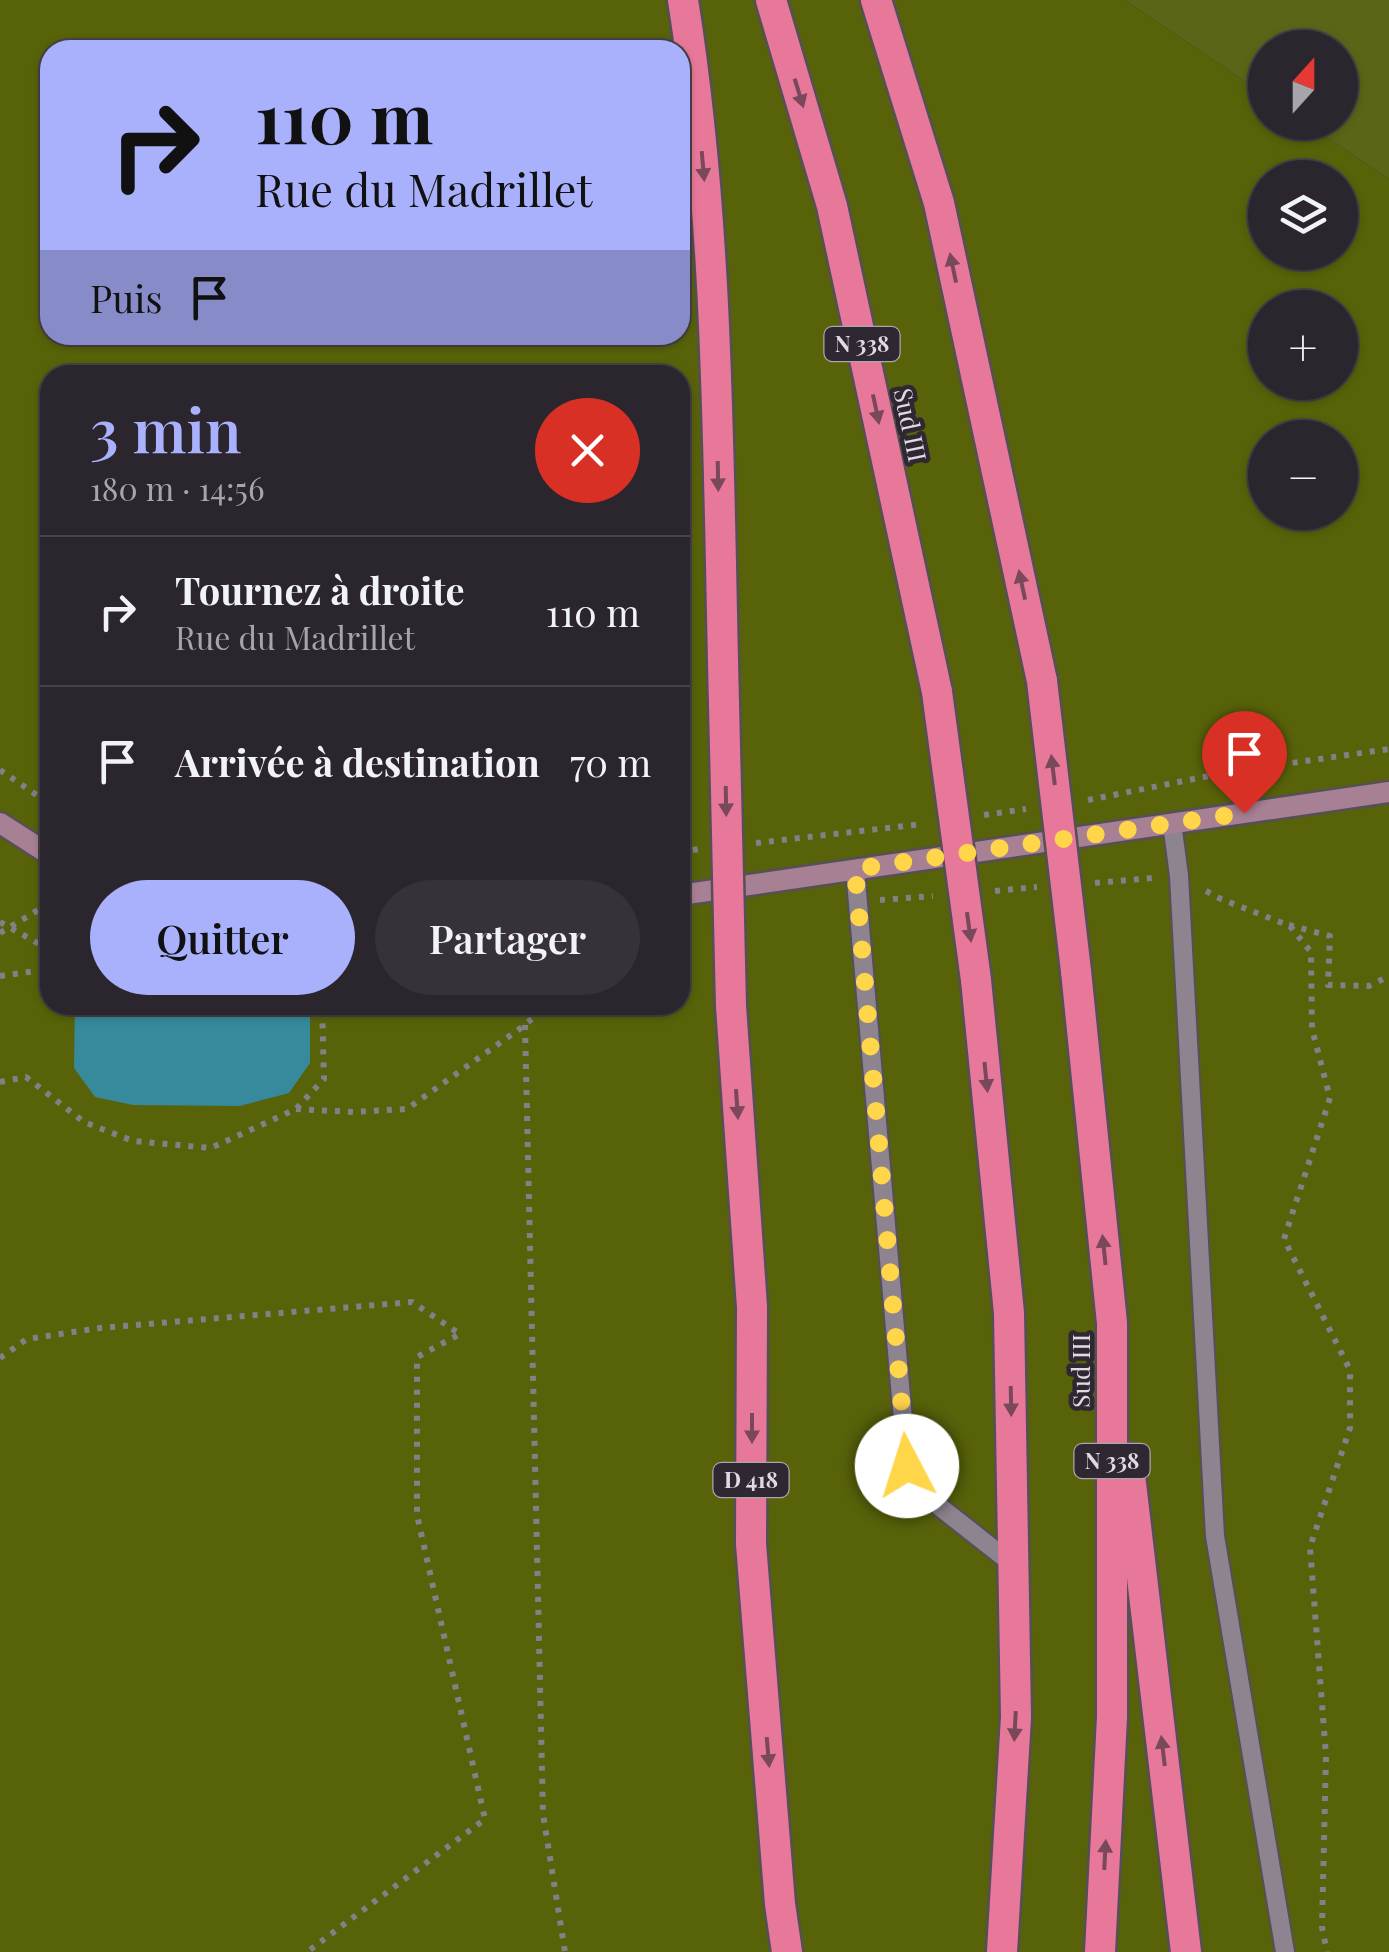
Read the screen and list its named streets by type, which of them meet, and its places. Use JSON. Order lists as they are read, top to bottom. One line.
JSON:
{"streets":{"highway":["N 338","Sud III","D 418"]},"north":"top","page":{"map_buttons":["+","−"],"turn":["110 m","Rue du Madrillet"],"then":"Puis","heading":["3 min","180 m · 14:56"],"list":[{"name":"Tournez à droite","note":"Rue du Madrillet","value":"110 m"},{"name":"Arrivée à destination","value":"70 m"}],"buttons":["Quitter","Partager"]}}
